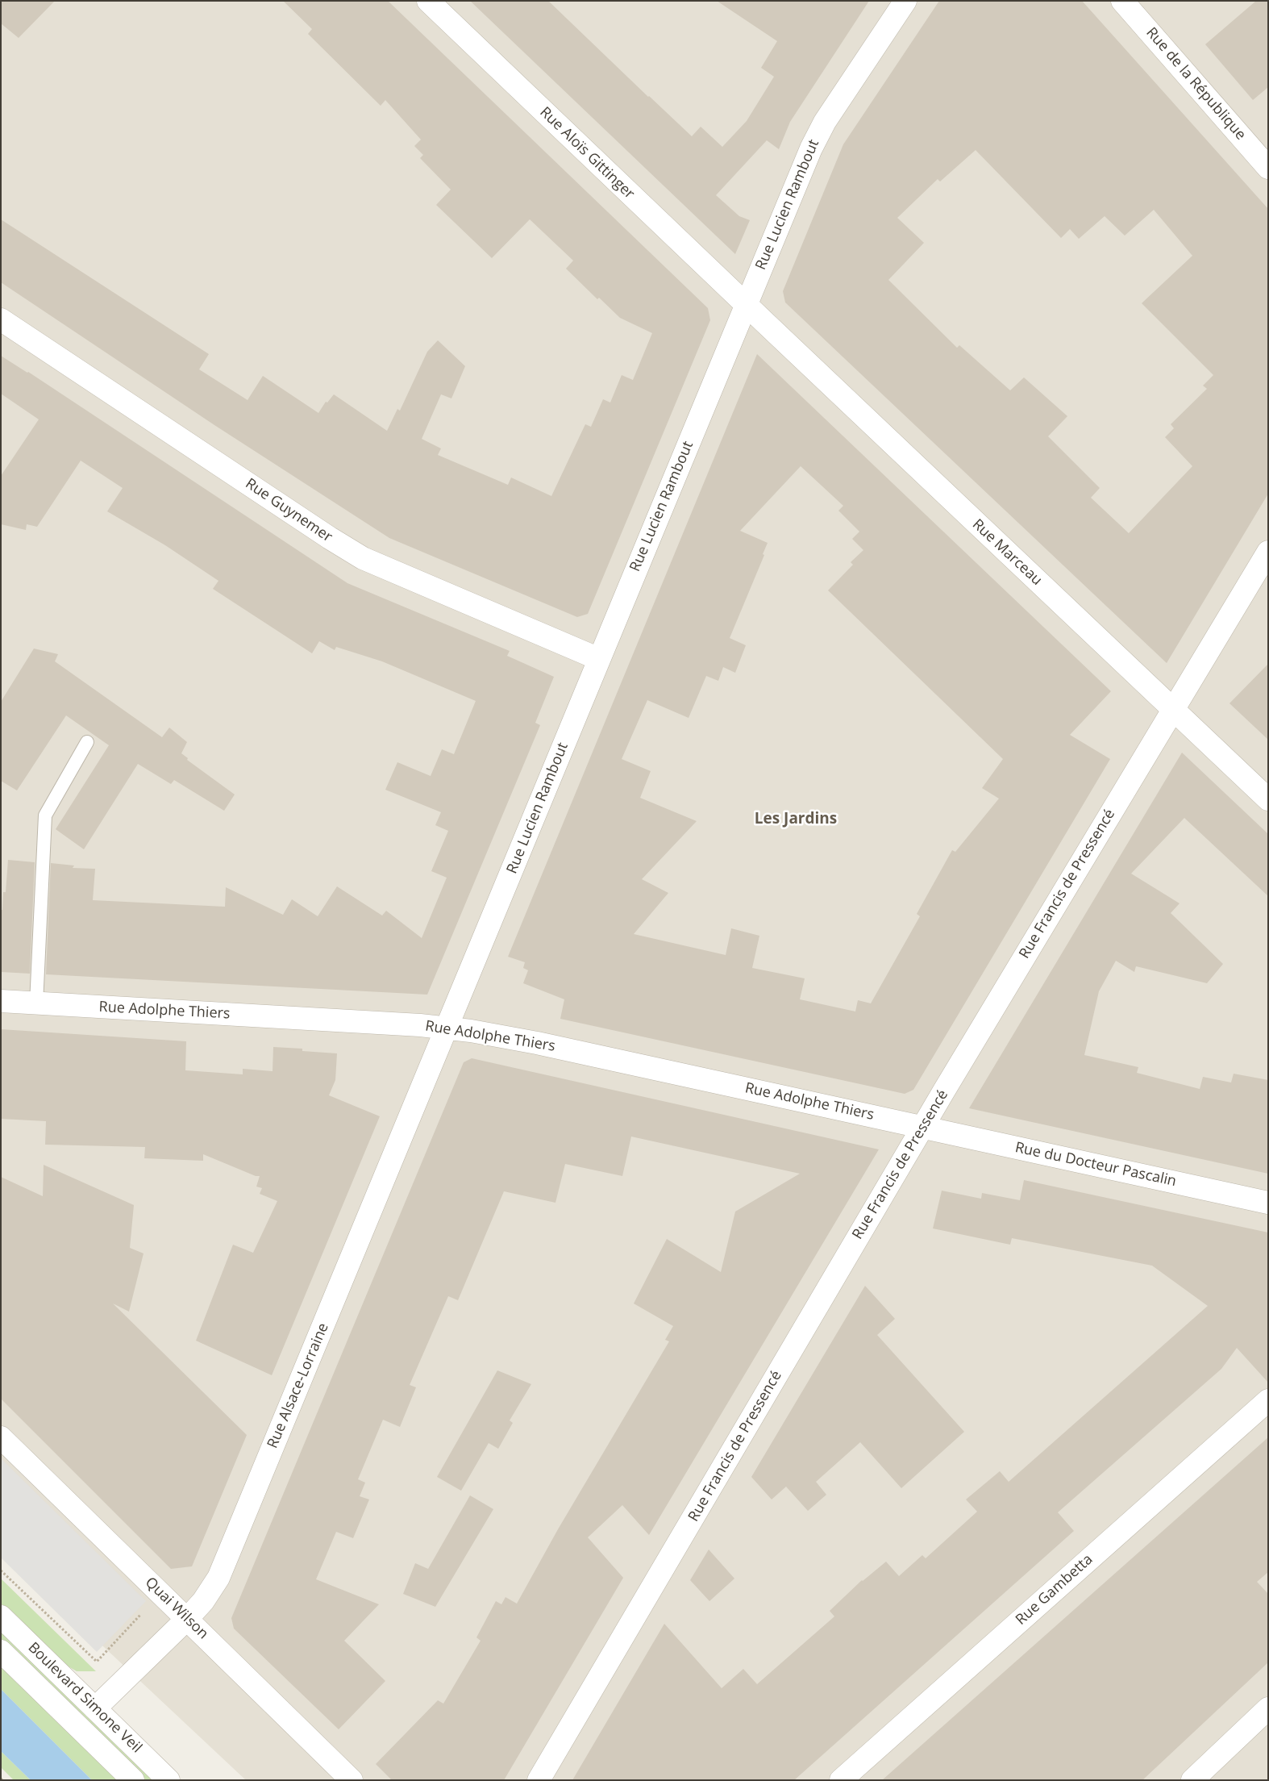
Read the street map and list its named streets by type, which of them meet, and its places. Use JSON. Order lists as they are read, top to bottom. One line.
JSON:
{"streets":{"street":["Rue de la République","Rue Aloïs Gittinger","Rue Lucien Rambout","Rue Guynemer","Rue Marceau","Rue Francis de Pressencé","Rue Adolphe Thiers","Rue du Docteur Pascalin","Rue Alsace-Lorraine","Rue Gambetta","Quai Wilson","Boulevard Simone Veil"]},"crossings":[["Rue Aloïs Gittinger","Rue Lucien Rambout"],["Rue Aloïs Gittinger","Rue Marceau"],["Rue Lucien Rambout","Rue Guynemer"],["Rue Lucien Rambout","Rue Marceau"],["Rue Lucien Rambout","Rue Adolphe Thiers"],["Rue Lucien Rambout","Rue Alsace-Lorraine"],["Rue Marceau","Rue Francis de Pressencé"],["Rue Francis de Pressencé","Rue Adolphe Thiers"],["Rue Francis de Pressencé","Rue du Docteur Pascalin"],["Rue Adolphe Thiers","Rue du Docteur Pascalin"],["Rue Adolphe Thiers","Rue Alsace-Lorraine"],["Rue Alsace-Lorraine","Quai Wilson"],["Rue Alsace-Lorraine","Boulevard Simone Veil"]],"districts":["Les Jardins"]}
